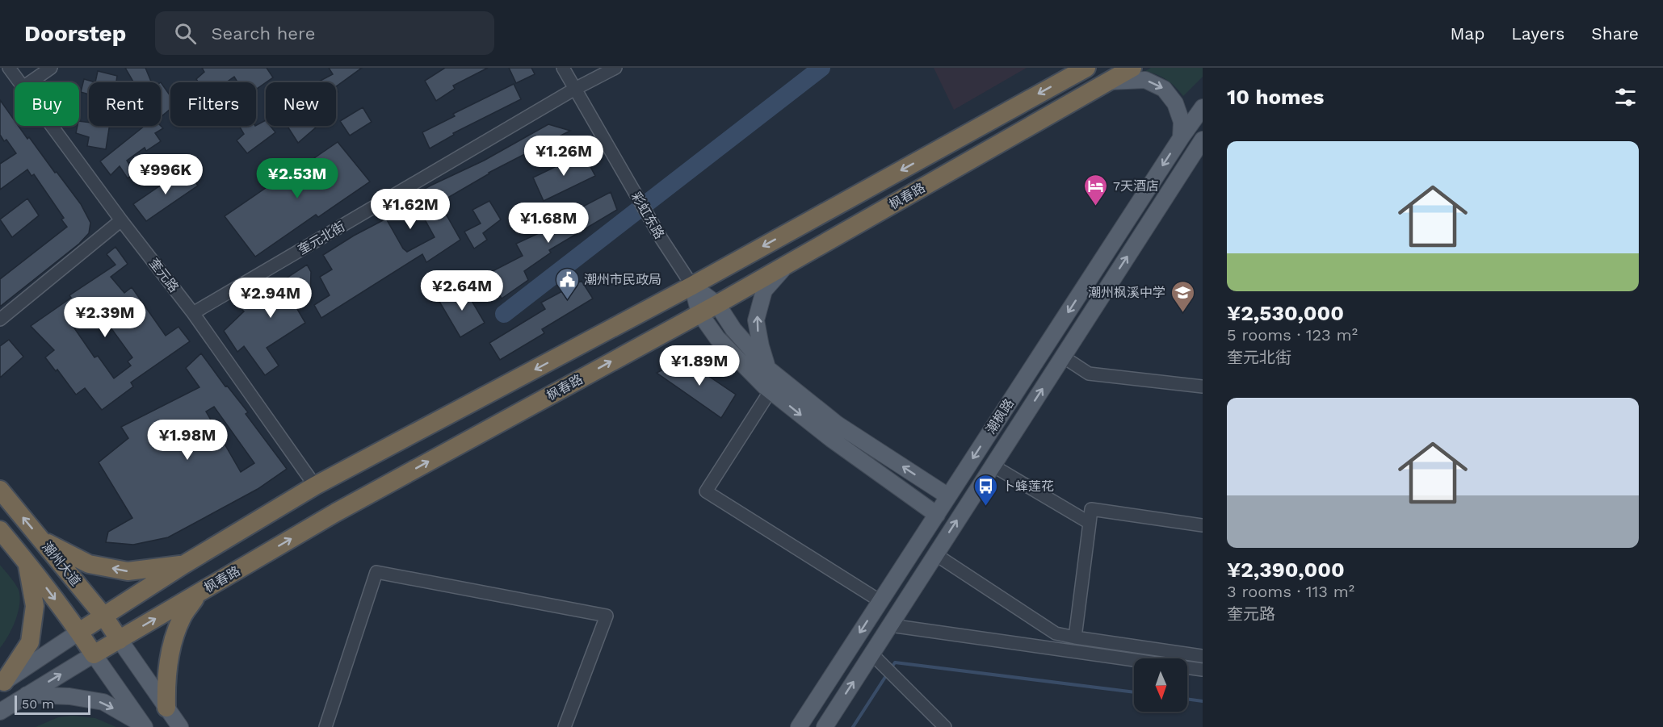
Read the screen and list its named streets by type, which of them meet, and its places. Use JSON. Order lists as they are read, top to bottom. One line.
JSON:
{"streets":{"highway":["枫春路","潮州大道"],"main road":["潮枫路"],"street":["彩虹东路","奎元北街","奎元路"]},"crossings":[["枫春路","彩虹东路"],["枫春路","奎元路"],["枫春路","潮州大道"],["彩虹东路","奎元北街"],["奎元北街","奎元路"]],"places":{"hotel":["7天酒店"],"public building":["潮州市民政局"],"school or university":["潮州枫溪中学"],"bus stop":["卜蜂莲花"]},"scale_bar":"50 m","north":"bottom","page":{"header":"Doorstep","search":"Search here","nav":["Map","Layers","Share"],"heading":"10 homes","chip":["Buy","Rent","Filters","New"],"list":[{"name":"¥2,530,000","note":"5 rooms · 123 m² · 奎元北街"},{"name":"¥2,390,000","note":"3 rooms · 113 m² · 奎元路"}],"price":["¥1.26M","¥996K","¥2.53M","¥1.62M","¥1.68M","¥2.64M","¥2.94M","¥2.39M","¥1.89M","¥1.98M"],"scale":"50 m"}}
